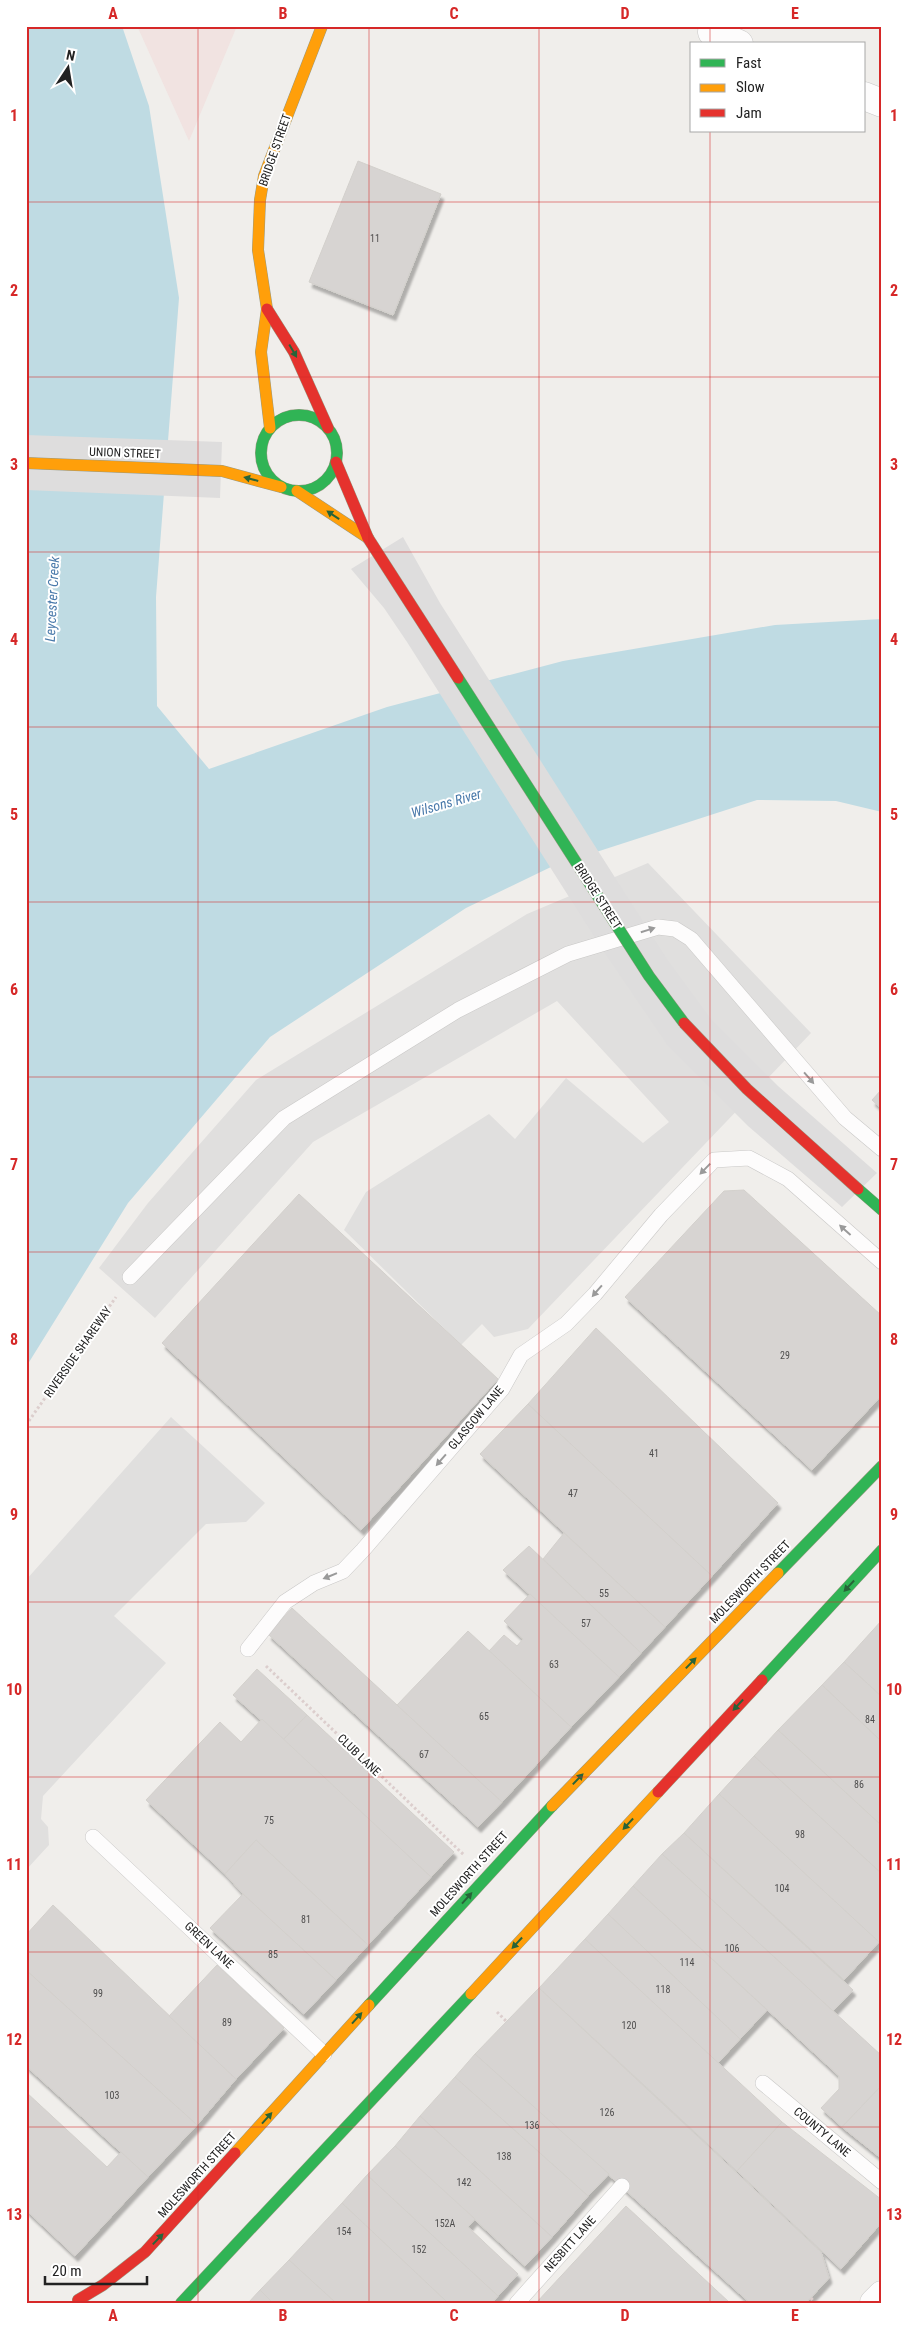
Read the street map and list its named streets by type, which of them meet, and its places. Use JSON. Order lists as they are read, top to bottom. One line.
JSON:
{"streets":{"street":["BRIDGE STREET","UNION STREET","MOLESWORTH STREET"],"lane":["GLASGOW LANE","GREEN LANE","COUNTY LANE","NESBITT LANE"],"path":["RIVERSIDE SHAREWAY","CLUB LANE"]},"crossings":[["BRIDGE STREET","UNION STREET"],["GLASGOW LANE","CLUB LANE"],["MOLESWORTH STREET","GREEN LANE"]],"one_way":["GLASGOW LANE"],"water":["Leycester Creek","Wilsons River"],"house_numbers":["11","29","41","47","55","57","63","65","84","67","86","75","98","104","81","106","85","114","118","99","89","120","103","126","136","138","142","152A","154","152"],"legend":["Fast","Slow","Jam"],"scale_bar":"20 m","north":"top","grid":{"columns":["A","B","C","D","E"],"rows":["1","2","3","4","5","6","7","8","9","10","11","12","13"]}}
